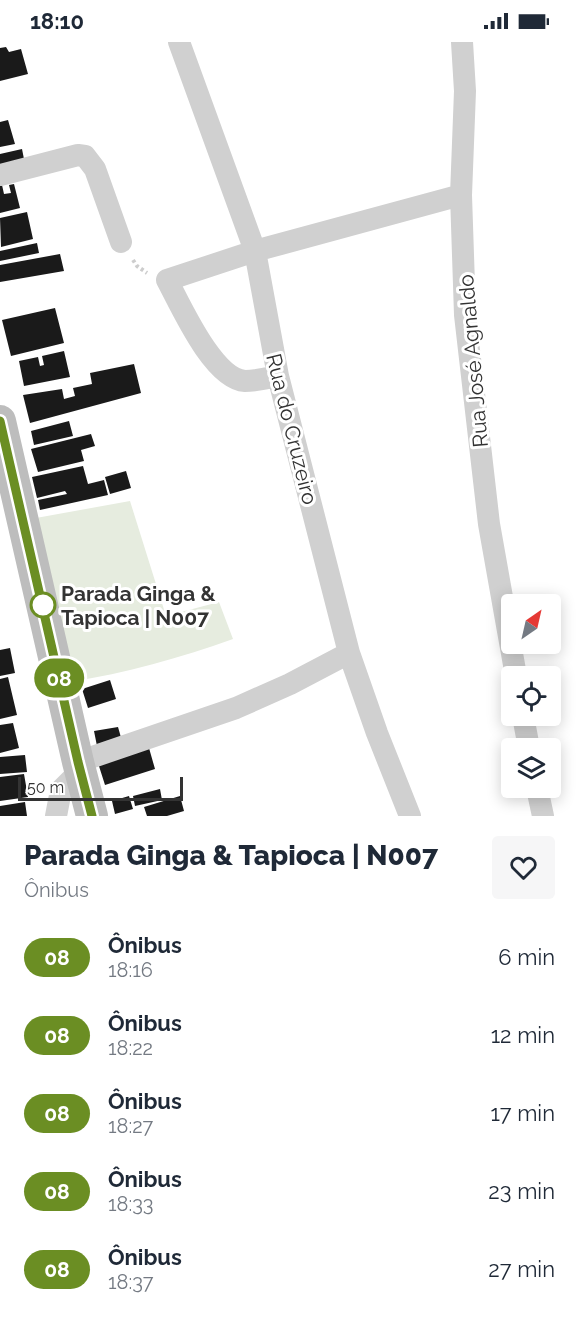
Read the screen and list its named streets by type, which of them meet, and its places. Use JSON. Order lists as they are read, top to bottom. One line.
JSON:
{"streets":{"street":["Rua José Agnaldo","Rua do Cruzeiro"]},"places":["Parada Ginga & Tapioca | N007"],"lines":["bus line 08"],"scale_bar":"50 m","north":"top right","page":{"status":"18:10","on_map":"08","scale":"50 m","heading":["Parada Ginga & Tapioca | N007","Ônibus"],"list":[{"mark":"08","name":"Ônibus","note":"18:16","value":"6 min"},{"mark":"08","name":"Ônibus","note":"18:22","value":"12 min"},{"mark":"08","name":"Ônibus","note":"18:27","value":"17 min"},{"mark":"08","name":"Ônibus","note":"18:33","value":"23 min"},{"mark":"08","name":"Ônibus","note":"18:37","value":"27 min"}]}}
